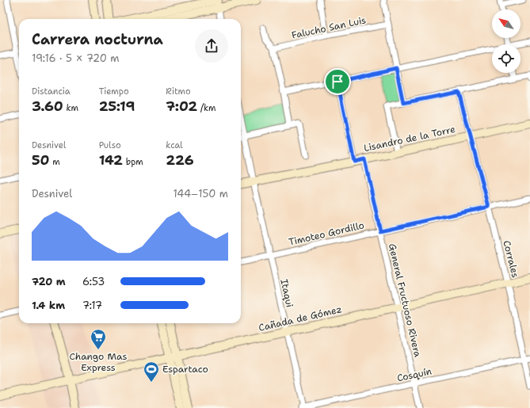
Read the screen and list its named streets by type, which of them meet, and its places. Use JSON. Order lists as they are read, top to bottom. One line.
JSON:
{"streets":{"street":["Falucho San Luis","Lisandro de la Torre","Timoteo Gordillo","Corrales","Itaqui","General Fructuoso Rivera","Cañada de Gómez","Cosquín"]},"crossings":[["Lisandro de la Torre","Corrales"],["Lisandro de la Torre","Itaqui"],["Lisandro de la Torre","General Fructuoso Rivera"],["Timoteo Gordillo","Corrales"],["Timoteo Gordillo","Itaqui"],["Timoteo Gordillo","General Fructuoso Rivera"],["Corrales","Cañada de Gómez"],["Corrales","Cosquín"],["Itaqui","Cañada de Gómez"],["Itaqui","Cosquín"],["General Fructuoso Rivera","Cañada de Gómez"],["General Fructuoso Rivera","Cosquín"]],"places":{"supermarket":["Chango Mas Express"],"sports":["Espartaco"]},"north":"top left","page":{"heading":["Carrera nocturna","19:16 · 5 × 720 m"],"stats":[["Distancia","3.60 km"],["Tiempo","25:19"],["Ritmo","7:02 /km"],["Desnivel","50 m"],["Pulso","142 bpm"],["kcal","226"]],"chart":["Desnivel","144–150 m"],"list":[{"name":"720 m","note":"6:53"},{"name":"1.4 km","note":"7:17"}]}}
